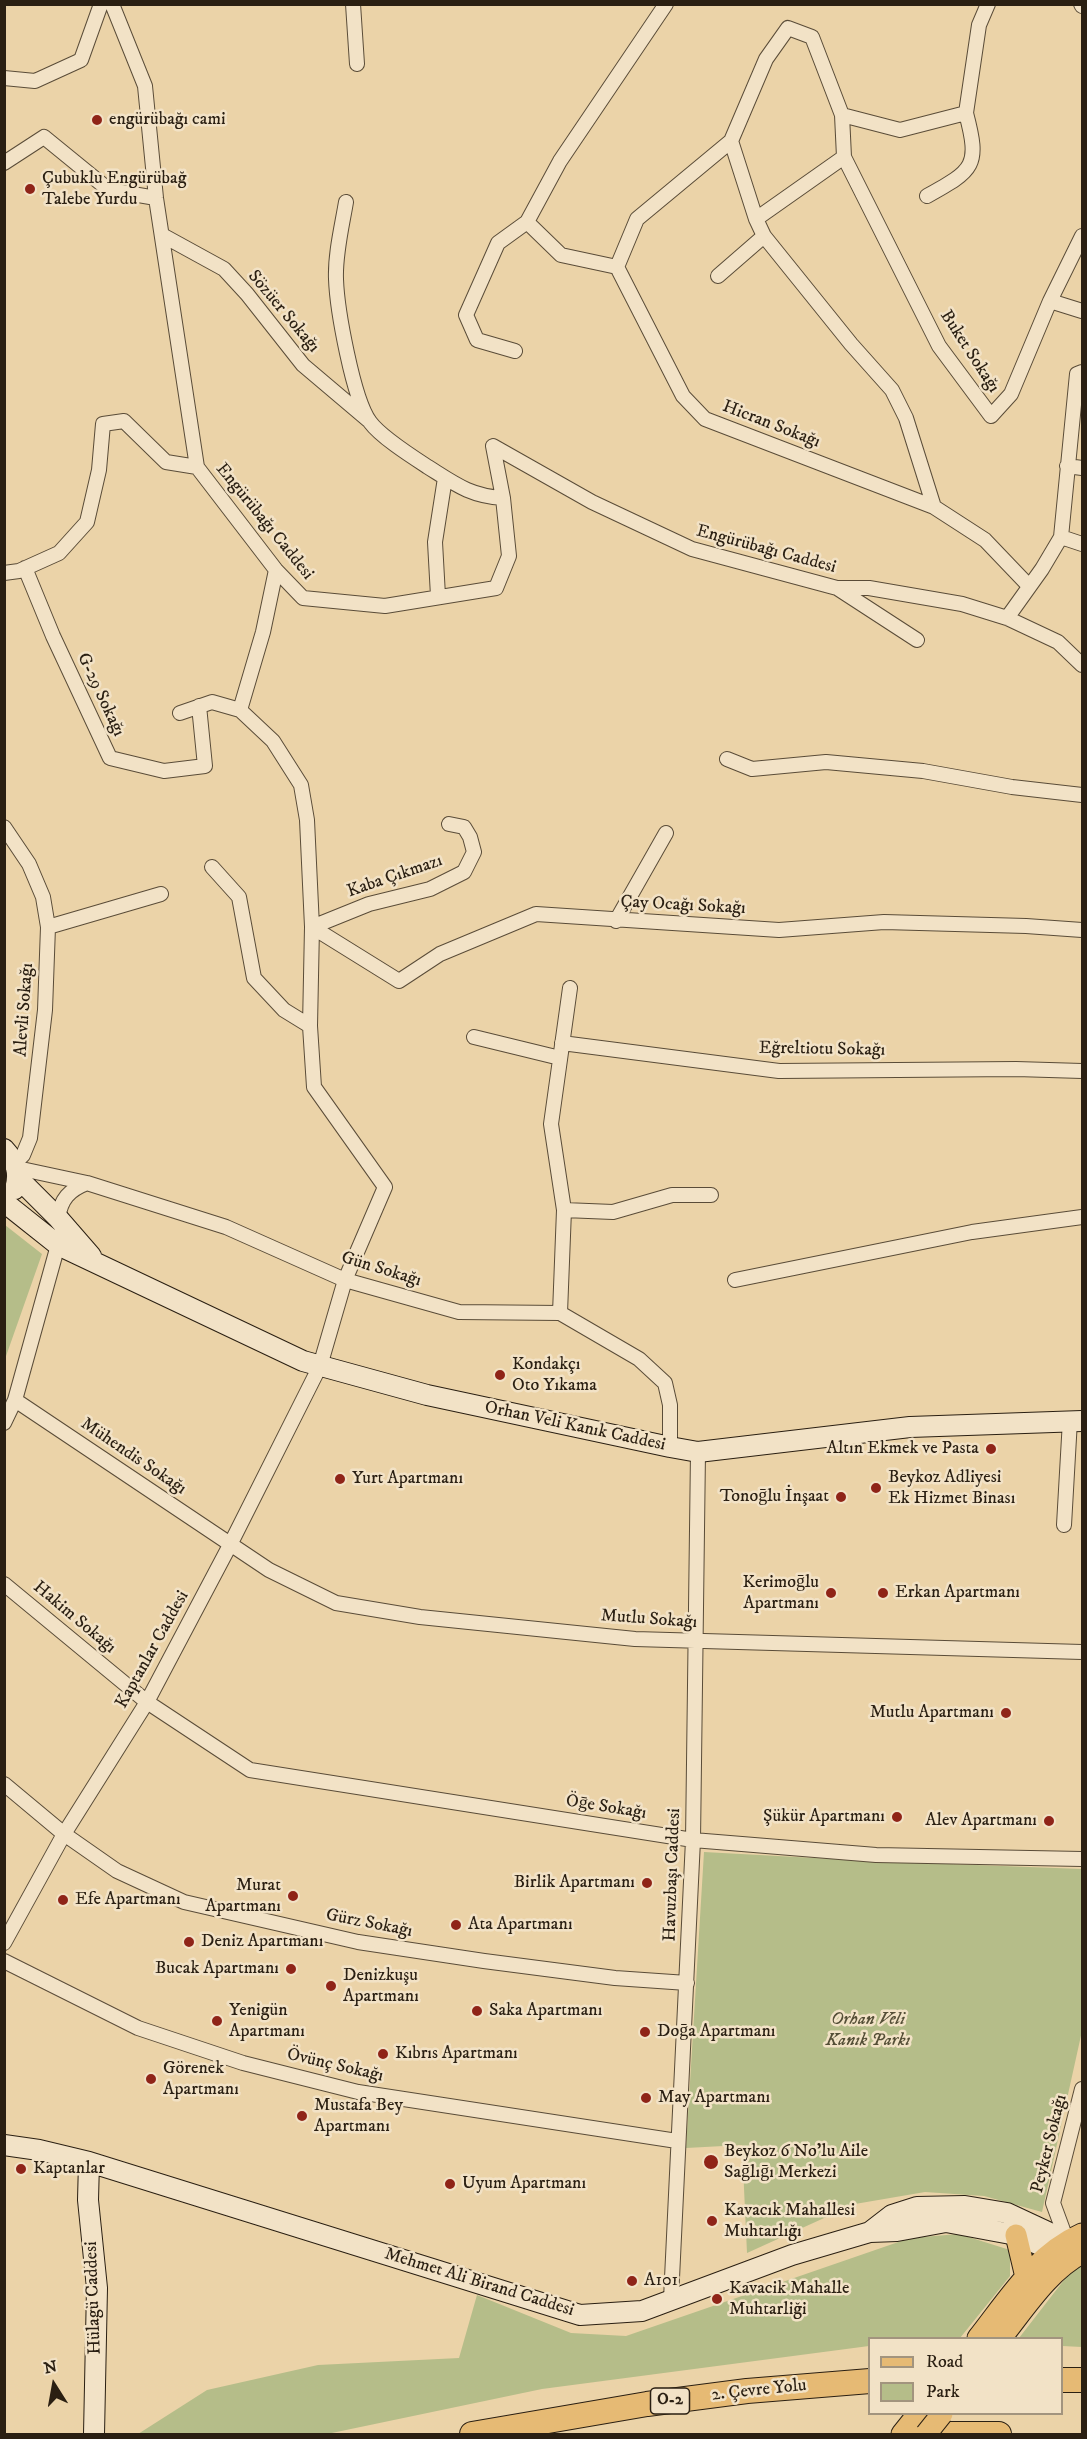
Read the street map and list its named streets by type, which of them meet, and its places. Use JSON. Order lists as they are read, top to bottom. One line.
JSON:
{"streets":{"highway":["2. Çevre Yolu","O-2"],"street":["Sözüer Sokağı","Buket Sokağı","Hicran Sokağı","Engürübağı Caddesi","G-29 Sokağı","Kaba Çıkmazı","Çay Ocağı Sokağı","Alevli Sokağı","Eğreltiotu Sokağı","Gün Sokağı","Orhan Veli Kanık Caddesi","Mühendis Sokağı","Hakim Sokağı","Mutlu Sokağı","Kaptanlar Caddesi","Öḡe Sokağı","Havuzbaşı Caddesi","Gürz Sokağı","Övünç Sokağı","Peyker Sokağı","Mehmet Ali Birand Caddesi","Hülagü Caddesi"]},"crossings":[["Sözüer Sokağı","Engürübağı Caddesi"],["Kaba Çıkmazı","Çay Ocağı Sokağı"],["Alevli Sokağı","Gün Sokağı"],["Gün Sokağı","Orhan Veli Kanık Caddesi"],["Gün Sokağı","Kaptanlar Caddesi"],["Orhan Veli Kanık Caddesi","Kaptanlar Caddesi"],["Orhan Veli Kanık Caddesi","Havuzbaşı Caddesi"],["Mühendis Sokağı","Mutlu Sokağı"],["Mühendis Sokağı","Kaptanlar Caddesi"],["Hakim Sokağı","Kaptanlar Caddesi"],["Hakim Sokağı","Öḡe Sokağı"],["Mutlu Sokağı","Kaptanlar Caddesi"],["Mutlu Sokağı","Havuzbaşı Caddesi"],["Kaptanlar Caddesi","Öḡe Sokağı"],["Kaptanlar Caddesi","Gürz Sokağı"],["Öḡe Sokağı","Havuzbaşı Caddesi"],["Havuzbaşı Caddesi","Gürz Sokağı"],["Havuzbaşı Caddesi","Övünç Sokağı"],["Havuzbaşı Caddesi","Mehmet Ali Birand Caddesi"],["Peyker Sokağı","Mehmet Ali Birand Caddesi"],["Mehmet Ali Birand Caddesi","Hülagü Caddesi"]],"parks":["Orhan Veli Kanık Parkı"],"places":["engürübağı cami","Çubuklu Engürübağ Talebe Yurdu","Kondakçı Oto Yıkama","Altın Ekmek ve Pasta","Yurt Apartmanı","Beykoz Adliyesi Ek Hizmet Binası","Tonoḡlu İnşaat","Kerimoḡlu Apartmanı","Erkan Apartmanı","Mutlu Apartmanı","Şükür Apartmanı","Alev Apartmanı","Birlik Apartmanı","Murat Apartmanı","Efe Apartmanı","Ata Apartmanı","Deniz Apartmanı","Bucak Apartmanı","Denizkuşu Apartmanı","Saka Apartmanı","Yenigün Apartmanı","Doḡa Apartmanı","Kıbrıs Apartmanı","Görenek Apartmanı","May Apartmanı","Mustafa Bey Apartmanı","Beykoz 6 No'lu Aile Saḡlıḡı Merkezi","Kaptanlar","Uyum Apartmanı","Kavacık Mahallesi Muhtarlığı","A101","Kavacik Mahalle Muhtarliği"],"legend":["Road","Park"],"north":"top"}
